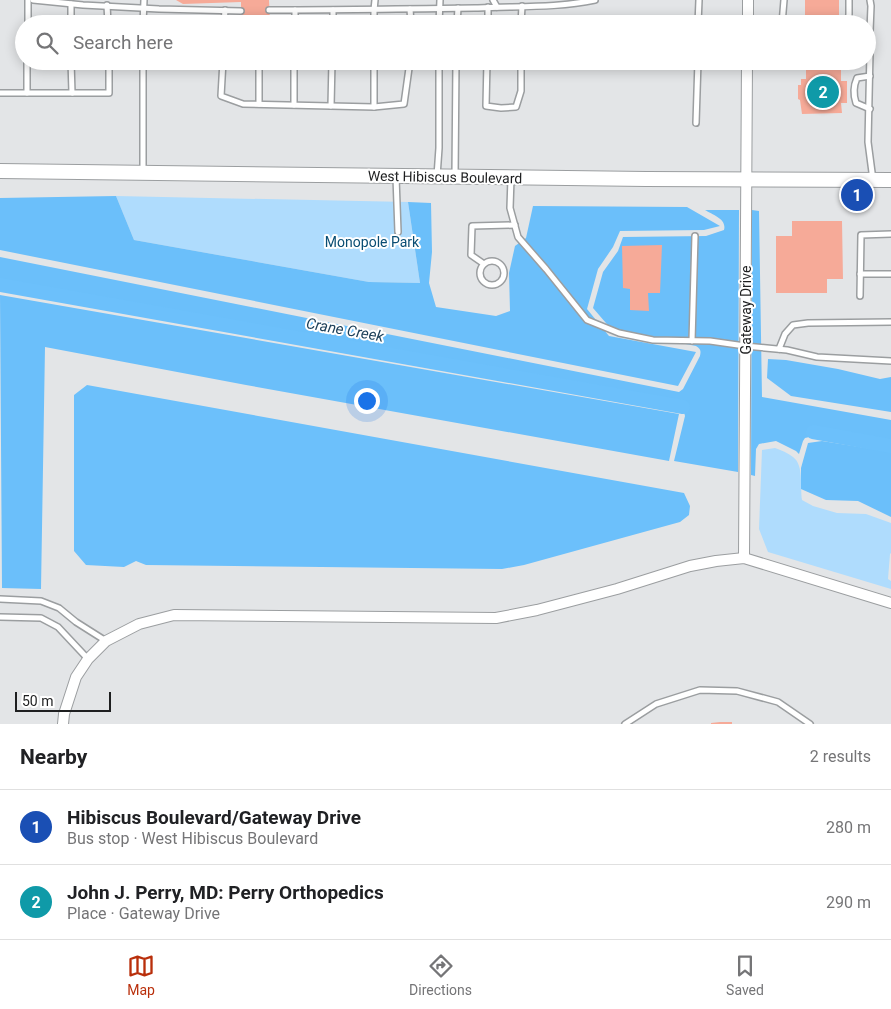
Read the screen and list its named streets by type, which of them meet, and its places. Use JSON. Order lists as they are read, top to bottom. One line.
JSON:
{"streets":{"street":["West Hibiscus Boulevard","Gateway Drive"]},"crossings":[["West Hibiscus Boulevard","Gateway Drive"]],"water":["Crane Creek"],"parks":["Monopole Park"],"scale_bar":"50 m","page":{"search":"Search here","pins":["2","1"],"scale":"50 m","heading":["Nearby","2 results"],"list":[{"mark":"1","name":"Hibiscus Boulevard/Gateway Drive","note":"Bus stop · West Hibiscus Boulevard","value":"280 m"},{"mark":"2","name":"John J. Perry, MD: Perry Orthopedics","note":"Place · Gateway Drive","value":"290 m"}],"nav":["Map","Directions","Saved"]}}
